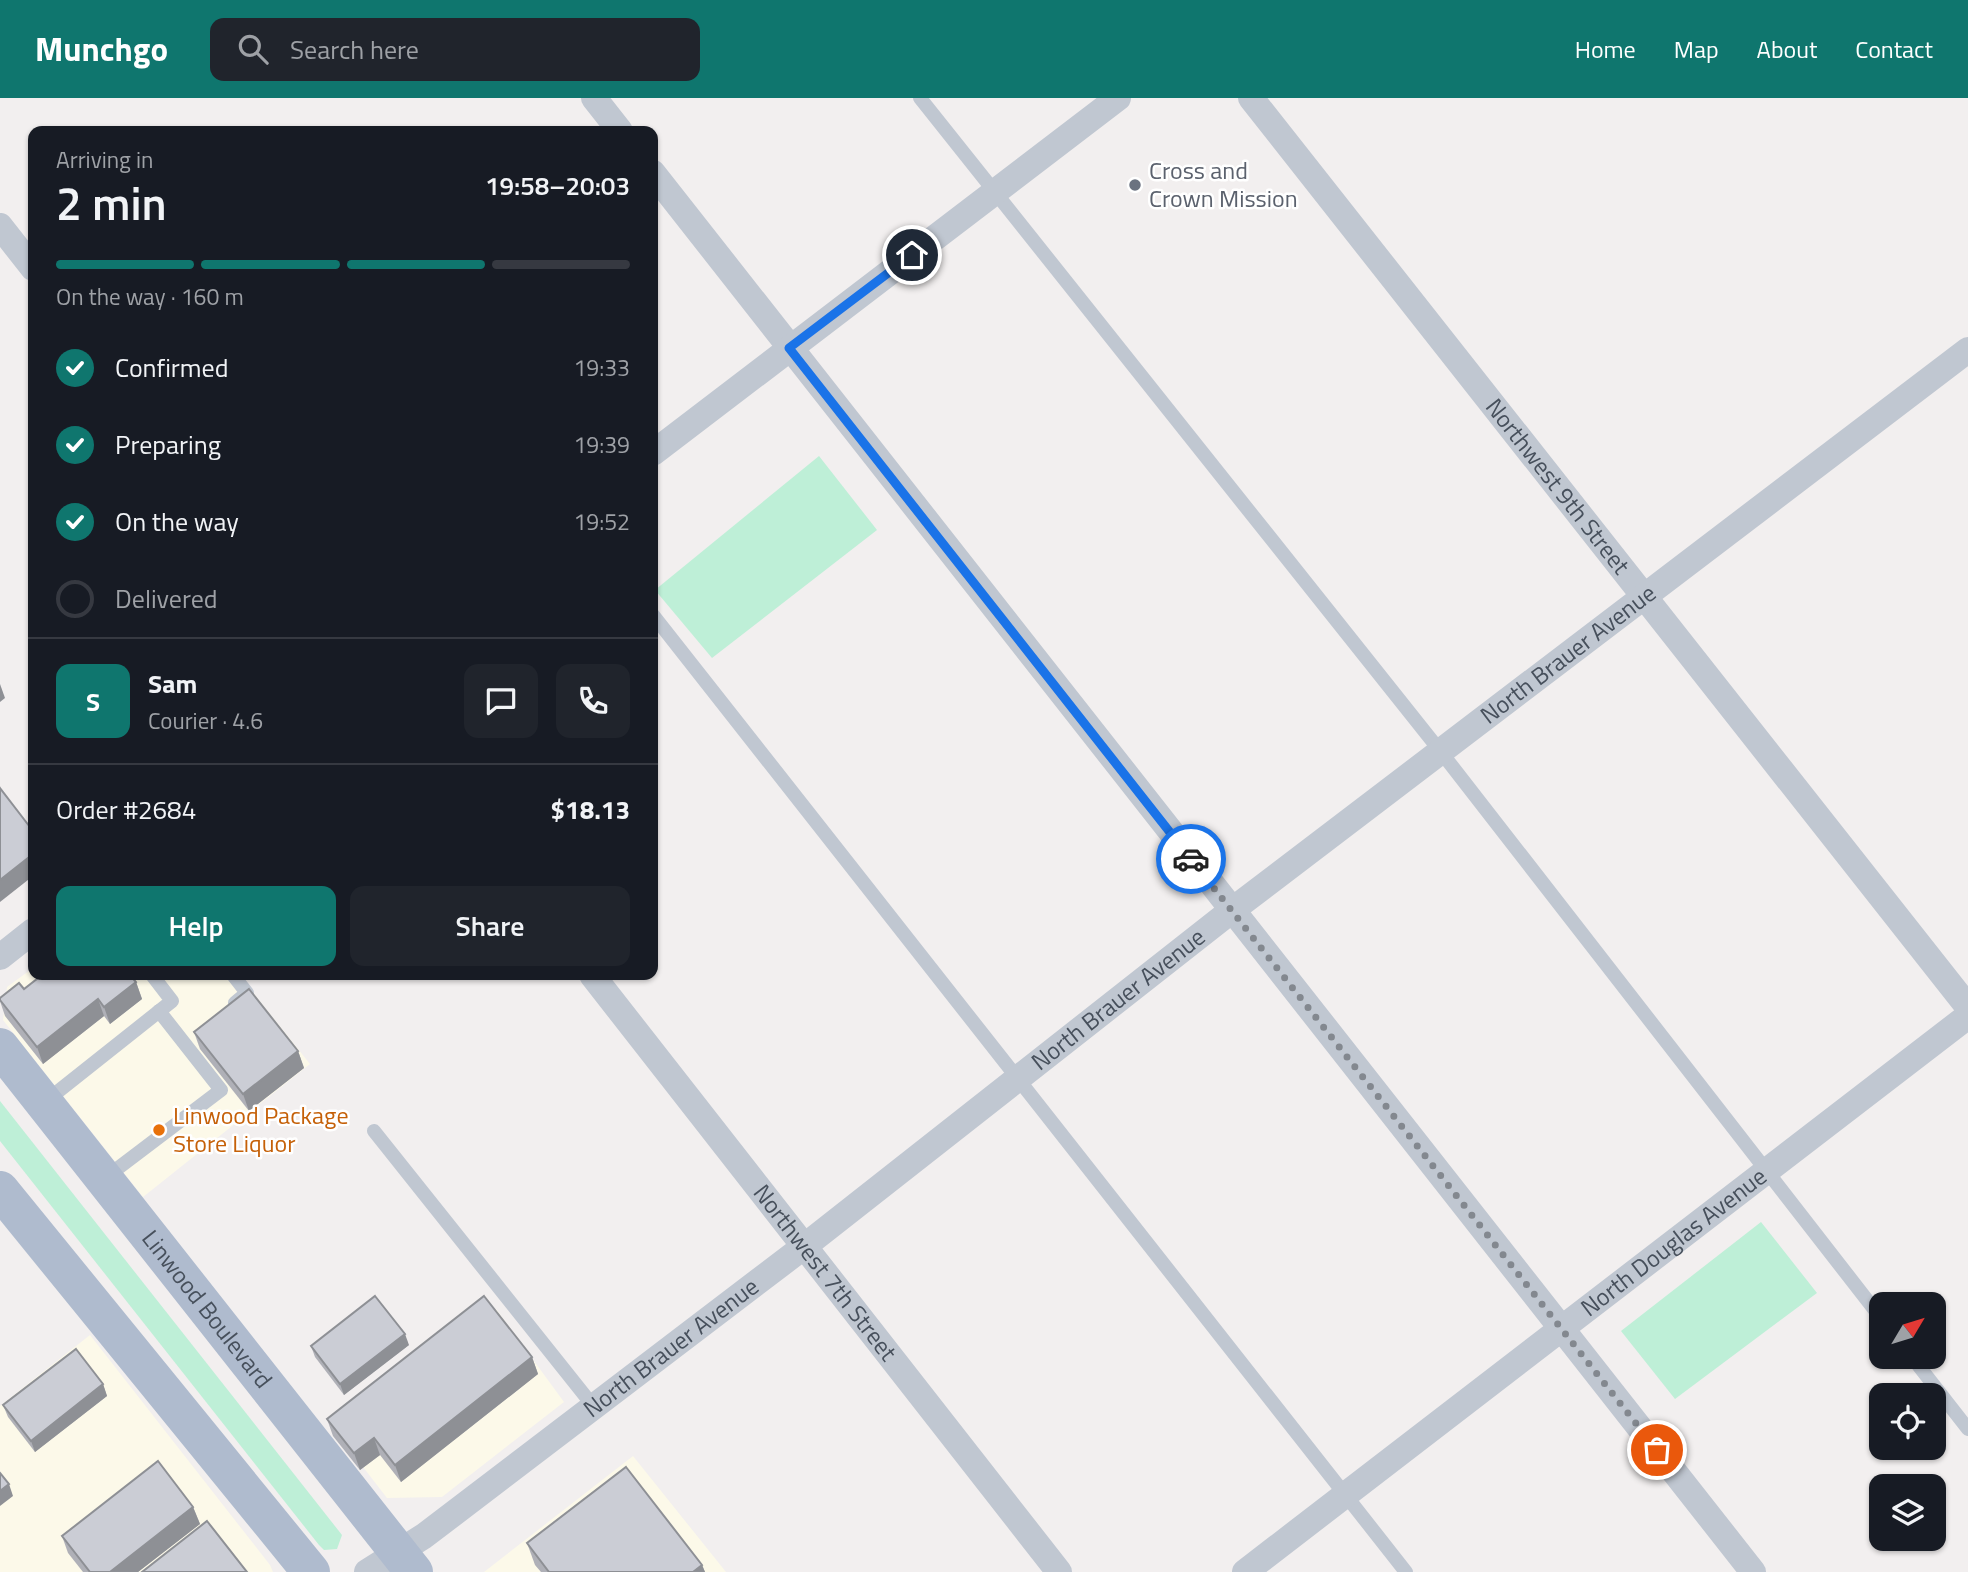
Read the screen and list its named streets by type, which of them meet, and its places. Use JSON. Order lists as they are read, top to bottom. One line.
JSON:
{"streets":{"main road":["Linwood Boulevard"],"street":["Northwest 9th Street","North Brauer Avenue","North Douglas Avenue","Northwest 7th Street"]},"crossings":[["Northwest 9th Street","North Brauer Avenue"],["North Brauer Avenue","Northwest 7th Street"],["North Brauer Avenue","Linwood Boulevard"]],"places":["Cross and Crown Mission","Linwood Package Store Liquor"],"north":"top right","page":{"header":"Munchgo","search":"Search here","nav":["Home","Map","About","Contact"],"heading":["2 min","Arriving in","19:58–20:03"],"panel":["Sam","Courier · 4.6","Order #2684","$18.13"],"bar":"On the way · 160 m","list":[["Confirmed","19:33"],["Preparing","19:39"],["On the way","19:52"],"Delivered"],"round":"S","buttons":["Help","Share"]}}
